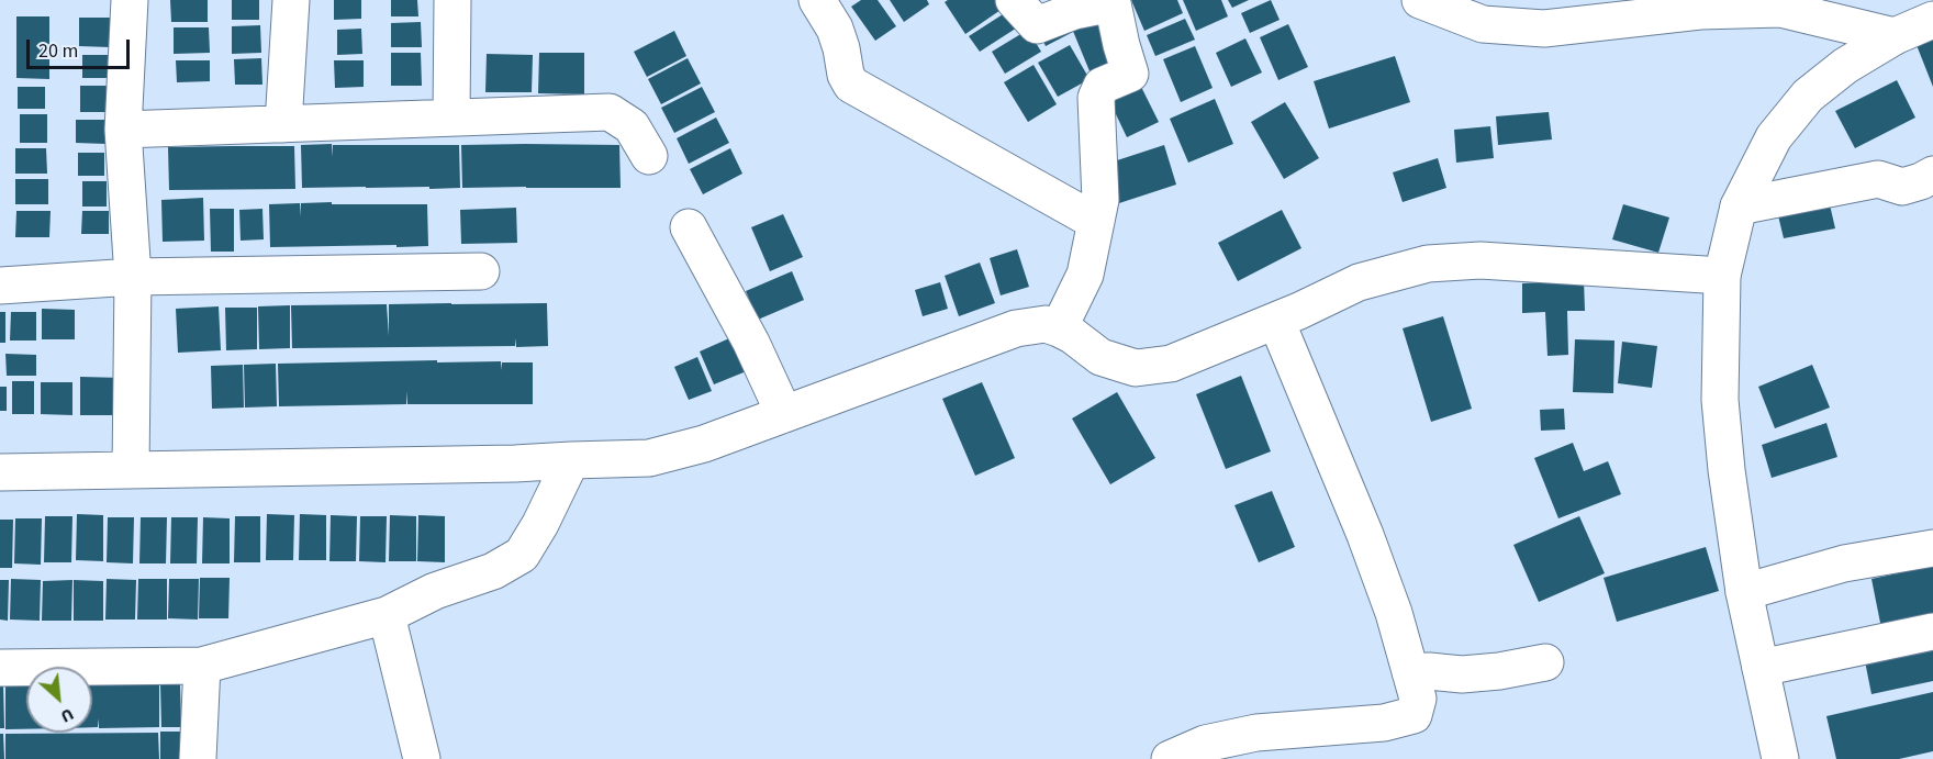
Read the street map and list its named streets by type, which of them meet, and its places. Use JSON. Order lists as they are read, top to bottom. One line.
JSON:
{"scale_bar":"20 m","north":"bottom right"}
